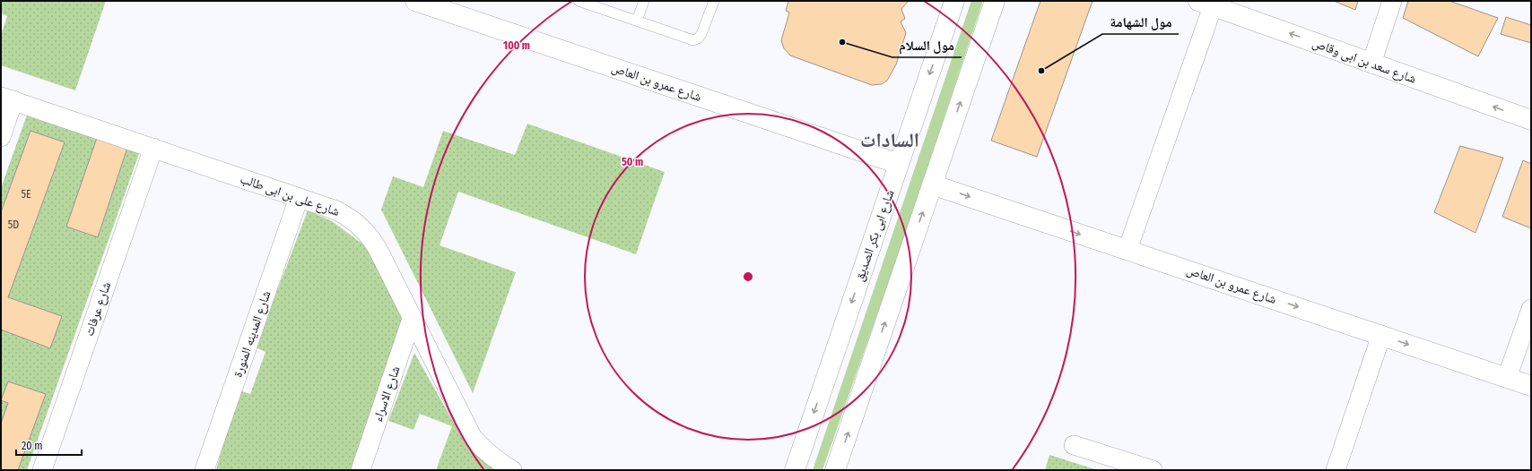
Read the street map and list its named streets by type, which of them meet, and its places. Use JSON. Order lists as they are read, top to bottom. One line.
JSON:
{"streets":{"street":["شارع سعد بن ابى وقاص","شارع عمرو بن العاص","شارع على بن ابى طالب","شارع ابى بكر الصديق","شارع عرفات","شارع المدينه المنورة","شارع الاسراء"]},"crossings":[["شارع عمرو بن العاص","شارع ابى بكر الصديق"],["شارع على بن ابى طالب","شارع عرفات"],["شارع على بن ابى طالب","شارع المدينه المنورة"],["شارع على بن ابى طالب","شارع الاسراء"]],"one_way":["شارع سعد بن ابى وقاص","شارع عمرو بن العاص"],"districts":["السادات"],"places":["مول السلام","مول الشهامة"],"house_numbers":["5E","5D"],"scale_bar":"20 m","rings":["100 m","50 m"]}
